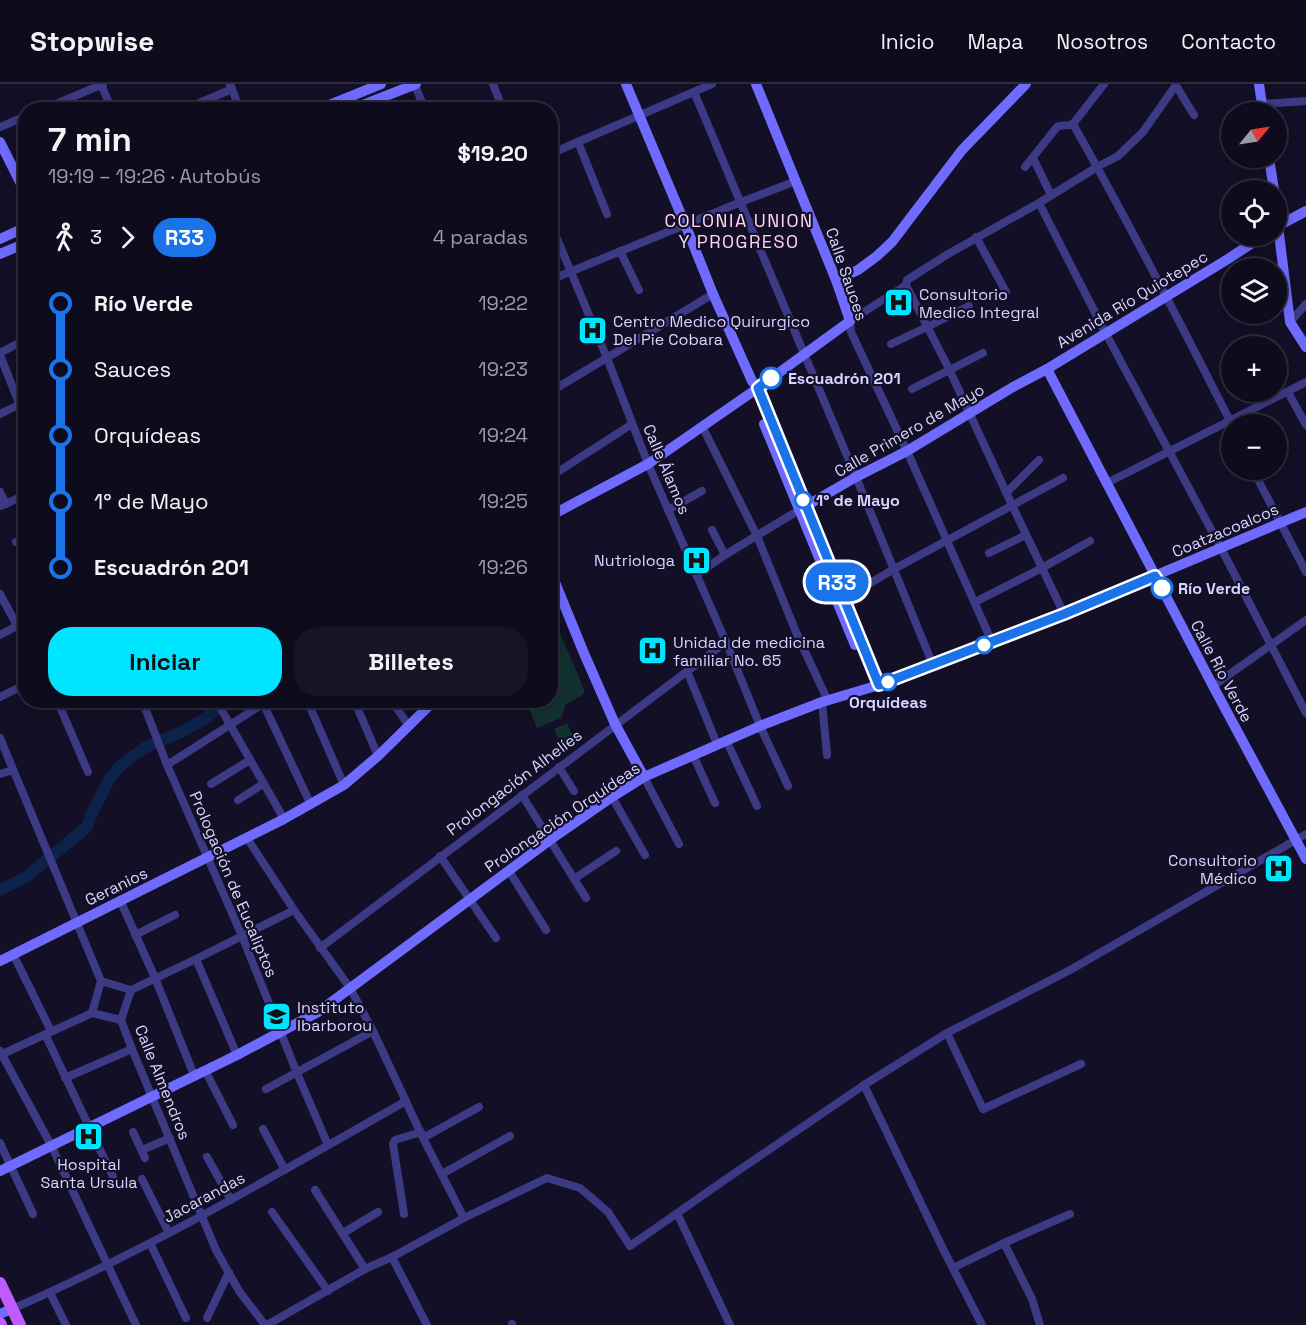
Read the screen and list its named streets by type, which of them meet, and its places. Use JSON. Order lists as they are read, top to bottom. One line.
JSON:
{"streets":{"street":["Calle Sauces","Avenida Río Quiotepec","Calle Primero de Mayo","Calle Álamos","Coatzacoalcos","Calle Río Verde","Prolongación Alhelíes","Prolongación Orquídeas","Prologación de Eucaliptos","Geranios","Calle Almendros","Jacarandas"]},"crossings":[["Calle Sauces","Calle Primero de Mayo"],["Calle Sauces","Prolongación Orquídeas"],["Avenida Río Quiotepec","Calle Primero de Mayo"],["Avenida Río Quiotepec","Calle Río Verde"],["Calle Primero de Mayo","Calle Álamos"],["Calle Primero de Mayo","Calle Río Verde"],["Calle Álamos","Prolongación Alhelíes"],["Calle Álamos","Prolongación Orquídeas"],["Coatzacoalcos","Calle Río Verde"],["Coatzacoalcos","Prolongación Orquídeas"],["Calle Río Verde","Prolongación Orquídeas"],["Prolongación Orquídeas","Prologación de Eucaliptos"],["Prolongación Orquídeas","Calle Almendros"],["Prologación de Eucaliptos","Geranios"],["Prologación de Eucaliptos","Jacarandas"],["Calle Almendros","Jacarandas"]],"districts":["COLONIA UNION Y PROGRESO"],"places":{"hospital":["Consultorio Medico Integral","Centro Medico Quirurgico Del Pie Cobara","Nutriologa","Unidad de medicina familiar No. 65","Consultorio Médico","Hospital Santa Ursula"],"other":["Escuadrón 201","1° de Mayo","Río Verde","Orquídeas"],"school or university":["Instituto Ibarborou"]},"lines":["bus line R33"],"north":"top right","page":{"header":"Stopwise","nav":["Inicio","Mapa","Nosotros","Contacto"],"on_map":"R33","map_buttons":["+","−"],"heading":["7 min","19:19 – 19:26 · Autobús","$19.20"],"legs":["3","R33","4 paradas"],"list":[{"name":"Río Verde","value":"19:22"},{"name":"Sauces","value":"19:23"},{"name":"Orquídeas","value":"19:24"},{"name":"1° de Mayo","value":"19:25"},{"name":"Escuadrón 201","value":"19:26"}],"buttons":["Iniciar","Billetes"]}}
